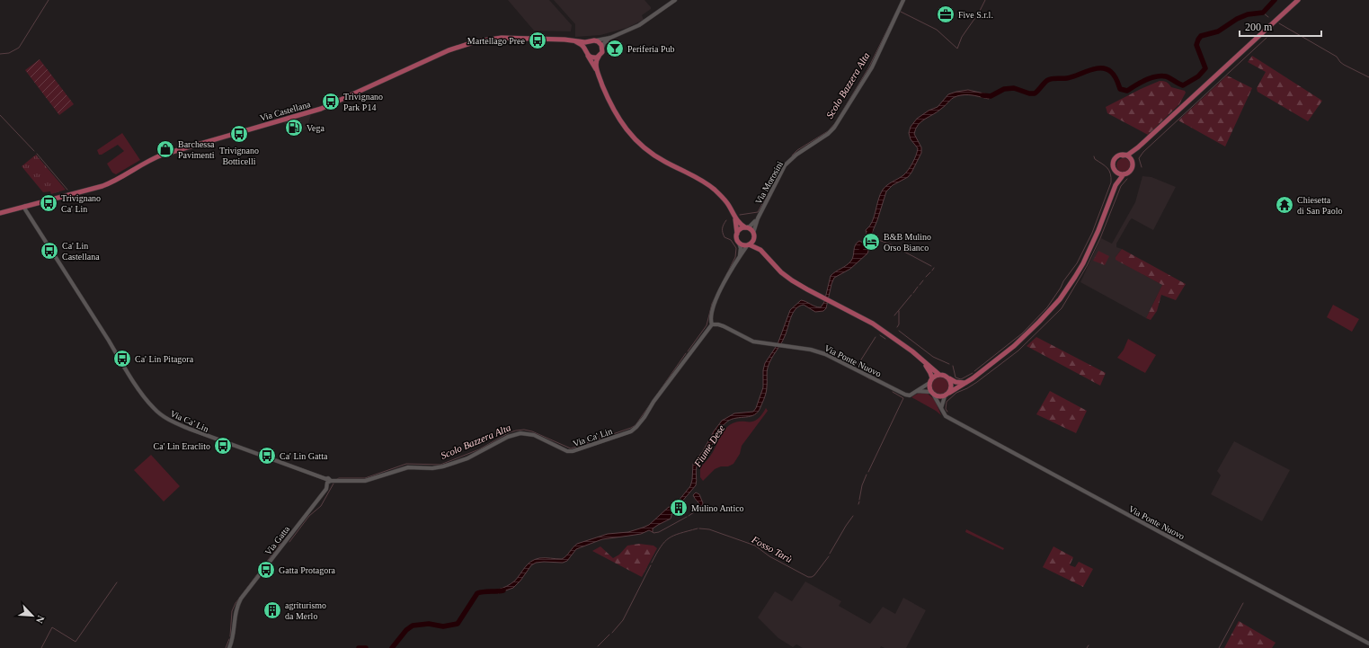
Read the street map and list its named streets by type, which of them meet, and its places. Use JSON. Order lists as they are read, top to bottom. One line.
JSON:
{"streets":{"main road":["Via Castellana"],"street":["Via Morosini","Via Ponte Nuovo","Via Ca' Lin","Via Gatta"]},"crossings":[["Via Castellana","Via Ca' Lin"],["Via Ponte Nuovo","Via Ca' Lin"],["Via Ca' Lin","Via Gatta"]],"water":["Scolo Bazzera Alta","Fiume Dese","Fosso Tarù"],"places":{"office":["Five S.r.l."],"bus stop":["Martellago Pree","Trivignano Park P14","Trivignano Botticelli","Trivignano Ca' Lin","Ca' Lin Castellana","Ca' Lin Pitagora","Ca' Lin Eraclito","Ca' Lin Gatta","Gatta Protagora"],"bar":["Periferia Pub"],"fuel station":["Vega"],"shop":["Barchessa Pavimenti"],"temple":["Chiesetta di San Paolo"],"hotel":["B&B Mulino Orso Bianco"],"building":["Mulino Antico","agriturismo da Merlo"]},"scale_bar":"200 m","north":"bottom right"}
